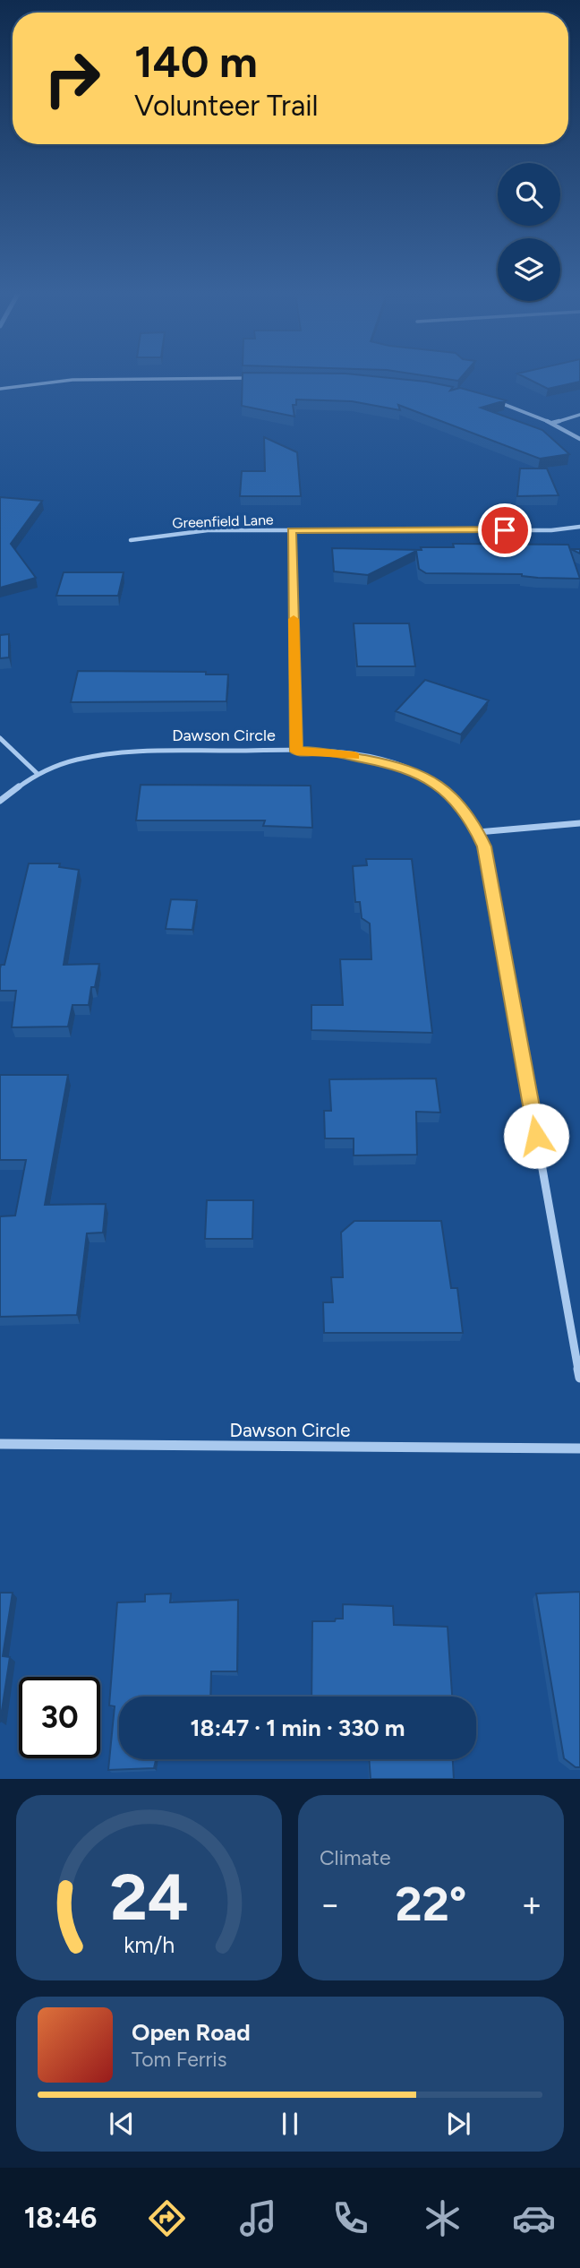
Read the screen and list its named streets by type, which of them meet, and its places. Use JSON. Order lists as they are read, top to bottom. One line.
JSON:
{"streets":{"street":["Greenfield Lane","Dawson Circle"]},"page":{"turn":["140 m","Volunteer Trail"],"limit":"30","trip":"18:47 · 1 min · 330 m","tile":"Climate","heat":["−","22°","+"],"song":["Open Road","Tom Ferris"],"tabs":"18:46","gauge":["24","km/h"]}}
